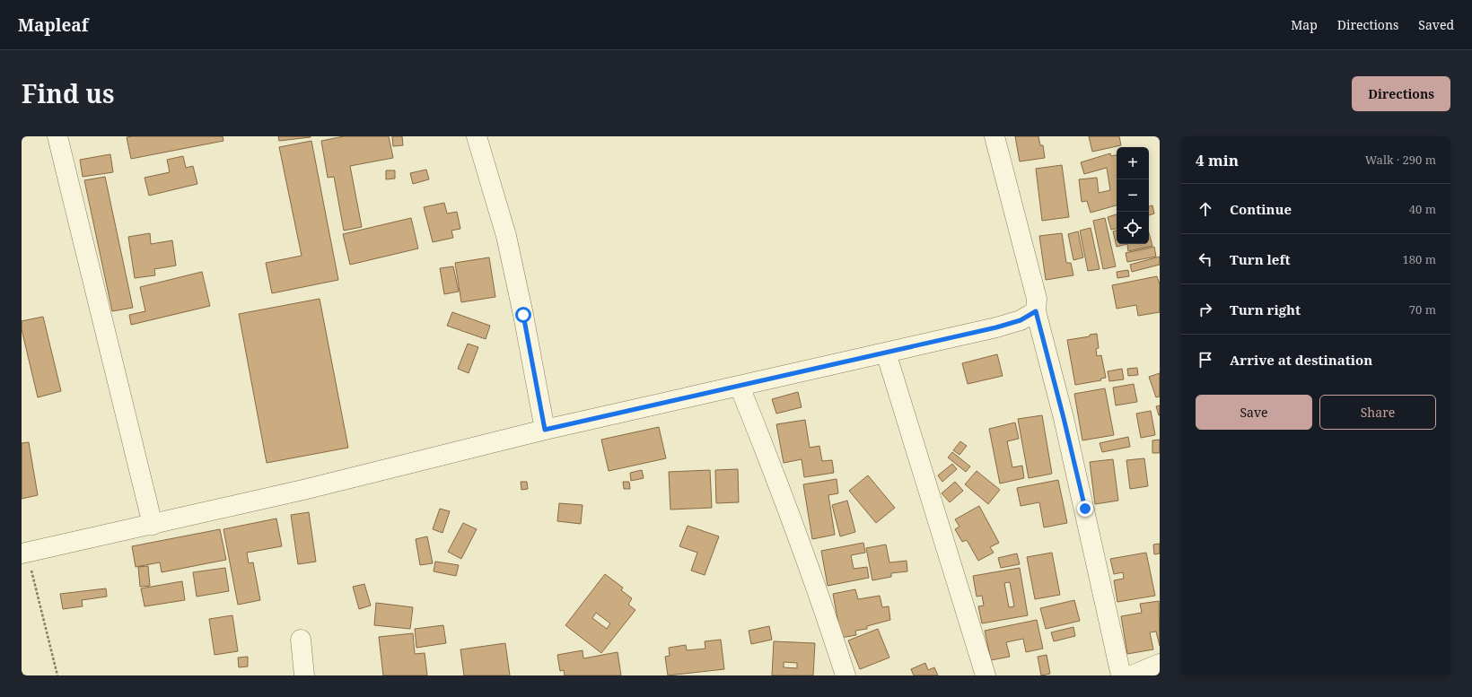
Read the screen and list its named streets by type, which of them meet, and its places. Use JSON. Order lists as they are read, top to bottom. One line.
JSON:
{"page":{"header":"Mapleaf","nav":["Map","Directions","Saved"],"title":"Find us","buttons":["Directions",["Save","Share"]],"heading":["4 min","Walk · 290 m"],"map_buttons":["+","−"],"list":[["Continue","40 m"],["Turn left","180 m"],["Turn right","70 m"],"Arrive at destination"]}}
